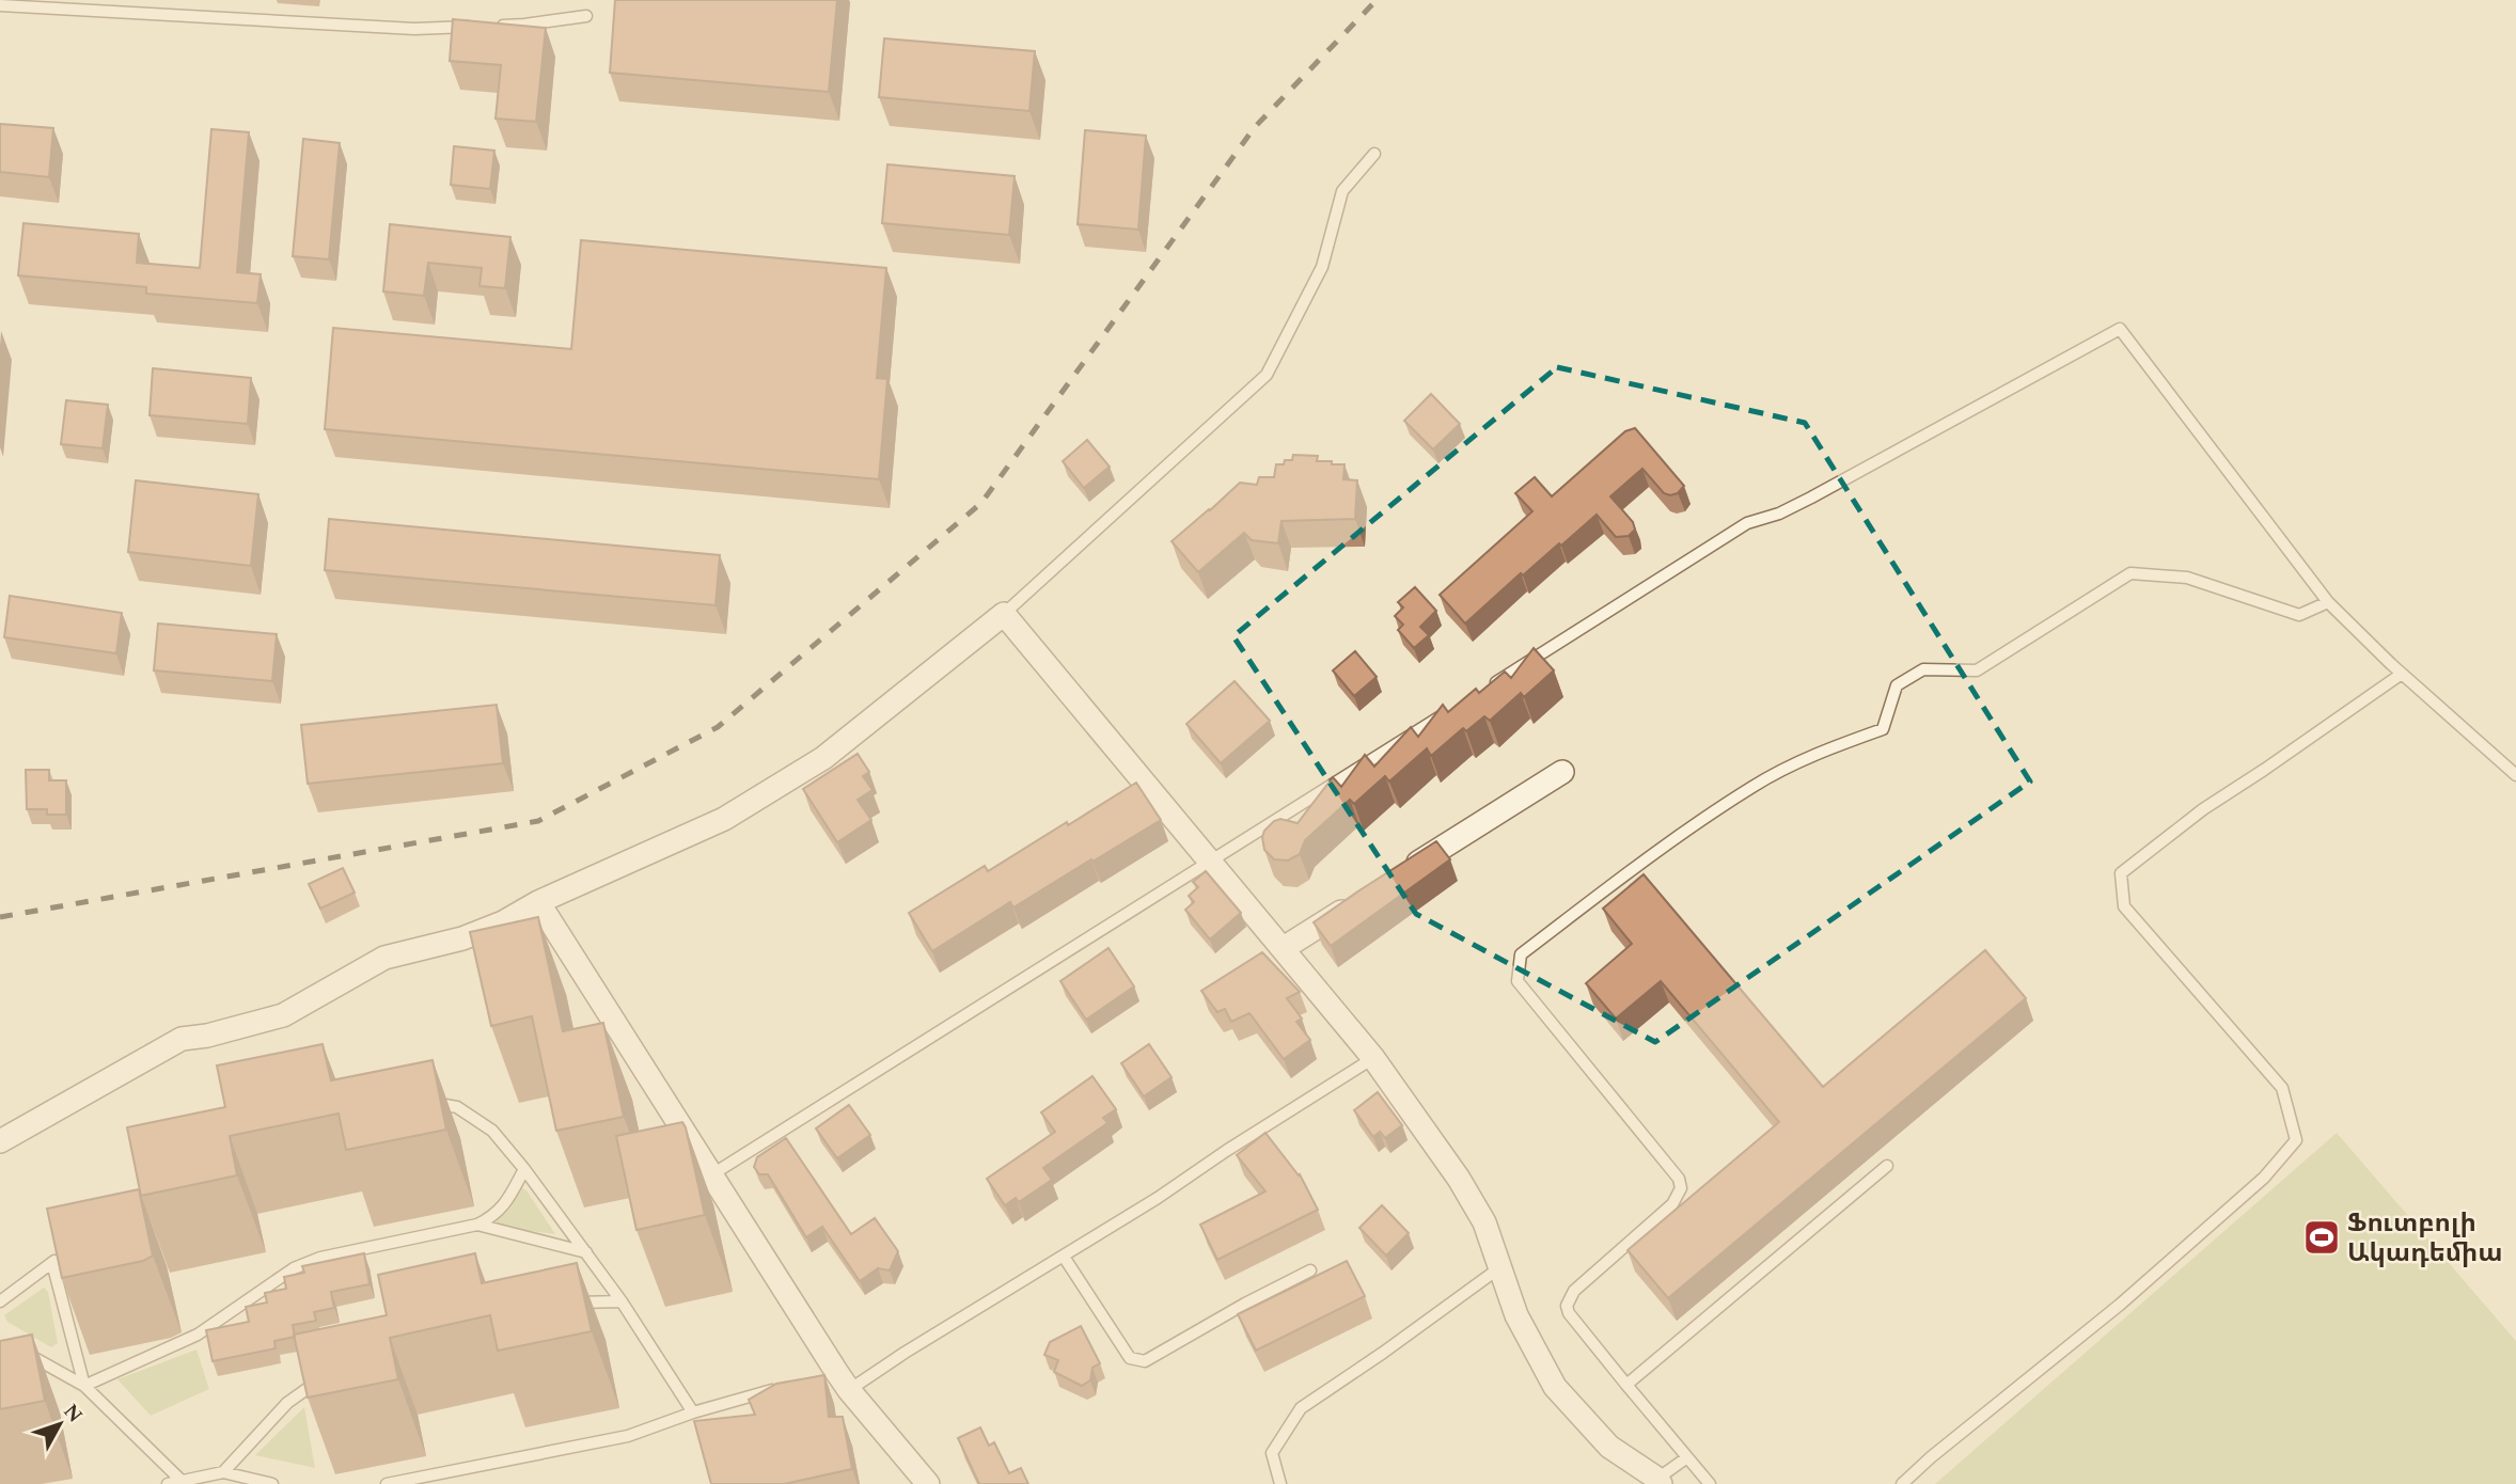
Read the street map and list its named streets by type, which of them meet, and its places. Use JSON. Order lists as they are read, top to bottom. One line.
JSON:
{"places":{"sports":["Ֆուտբոլի Ակադեմիա"]},"north":"top right"}
